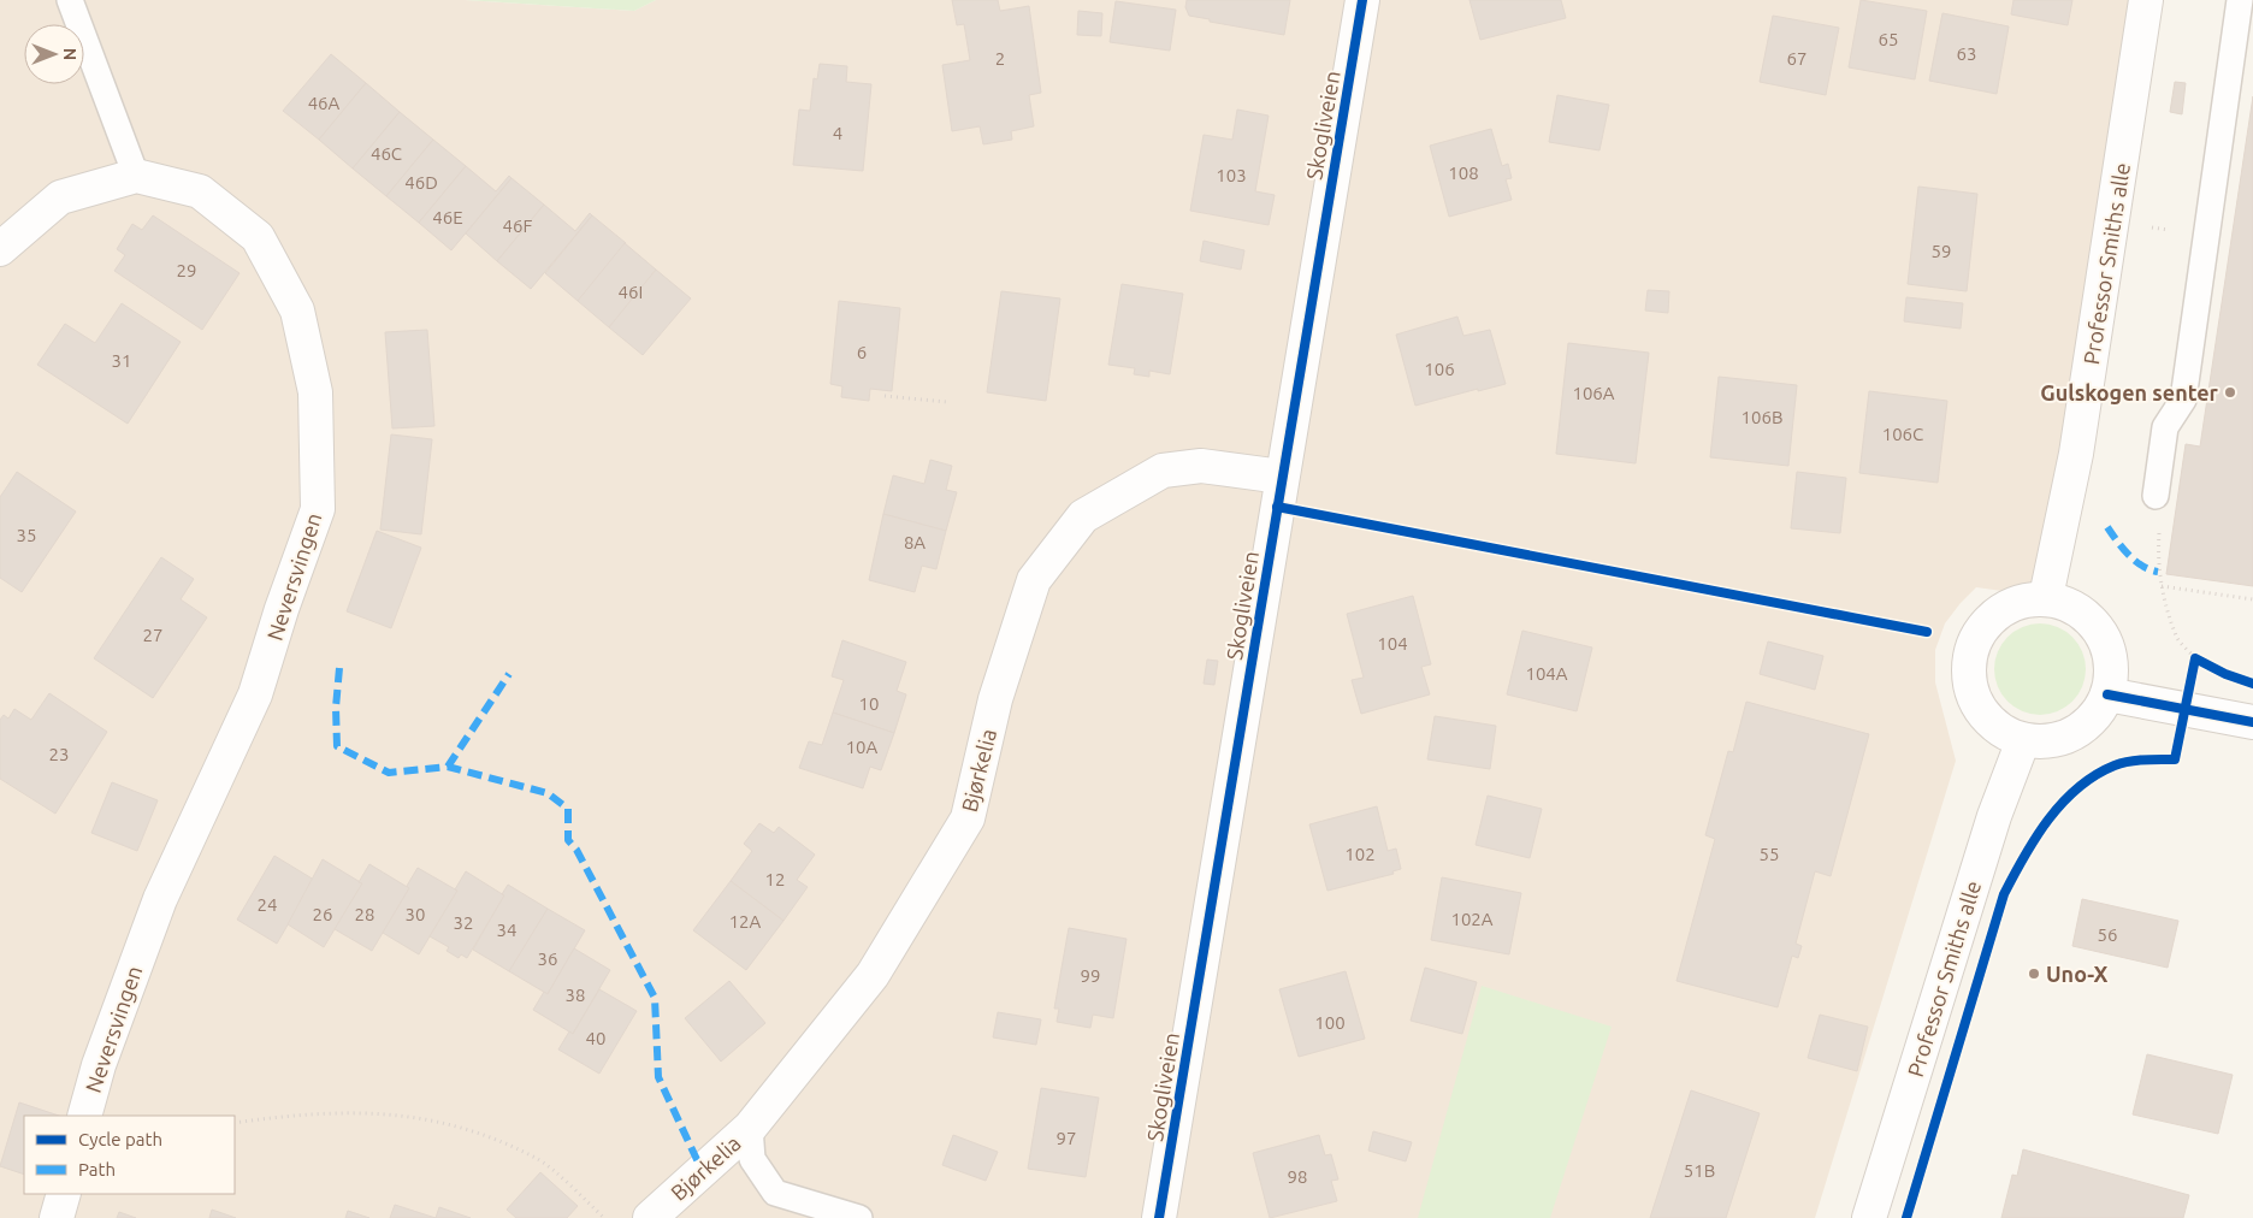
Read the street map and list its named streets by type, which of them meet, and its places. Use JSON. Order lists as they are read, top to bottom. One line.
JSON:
{"streets":{"street":["Skogliveien","Professor Smiths alle","Neversvingen","Bjørkelia"]},"crossings":[["Skogliveien","Bjørkelia"]],"places":["Gulskogen senter","Uno-X"],"house_numbers":["65","63","2","67","46A","4","46C","108","103","46D","46E","46F","59","29","46I","6","31","106","106A","106B","106C","35","8A","27","104","104A","10","10A","23","102","55","12","24","26","28","30","102A","12A","32","34","56","36","99","38","100","40","97","51B","98"],"legend":["Cycle path","Path"],"north":"right"}
